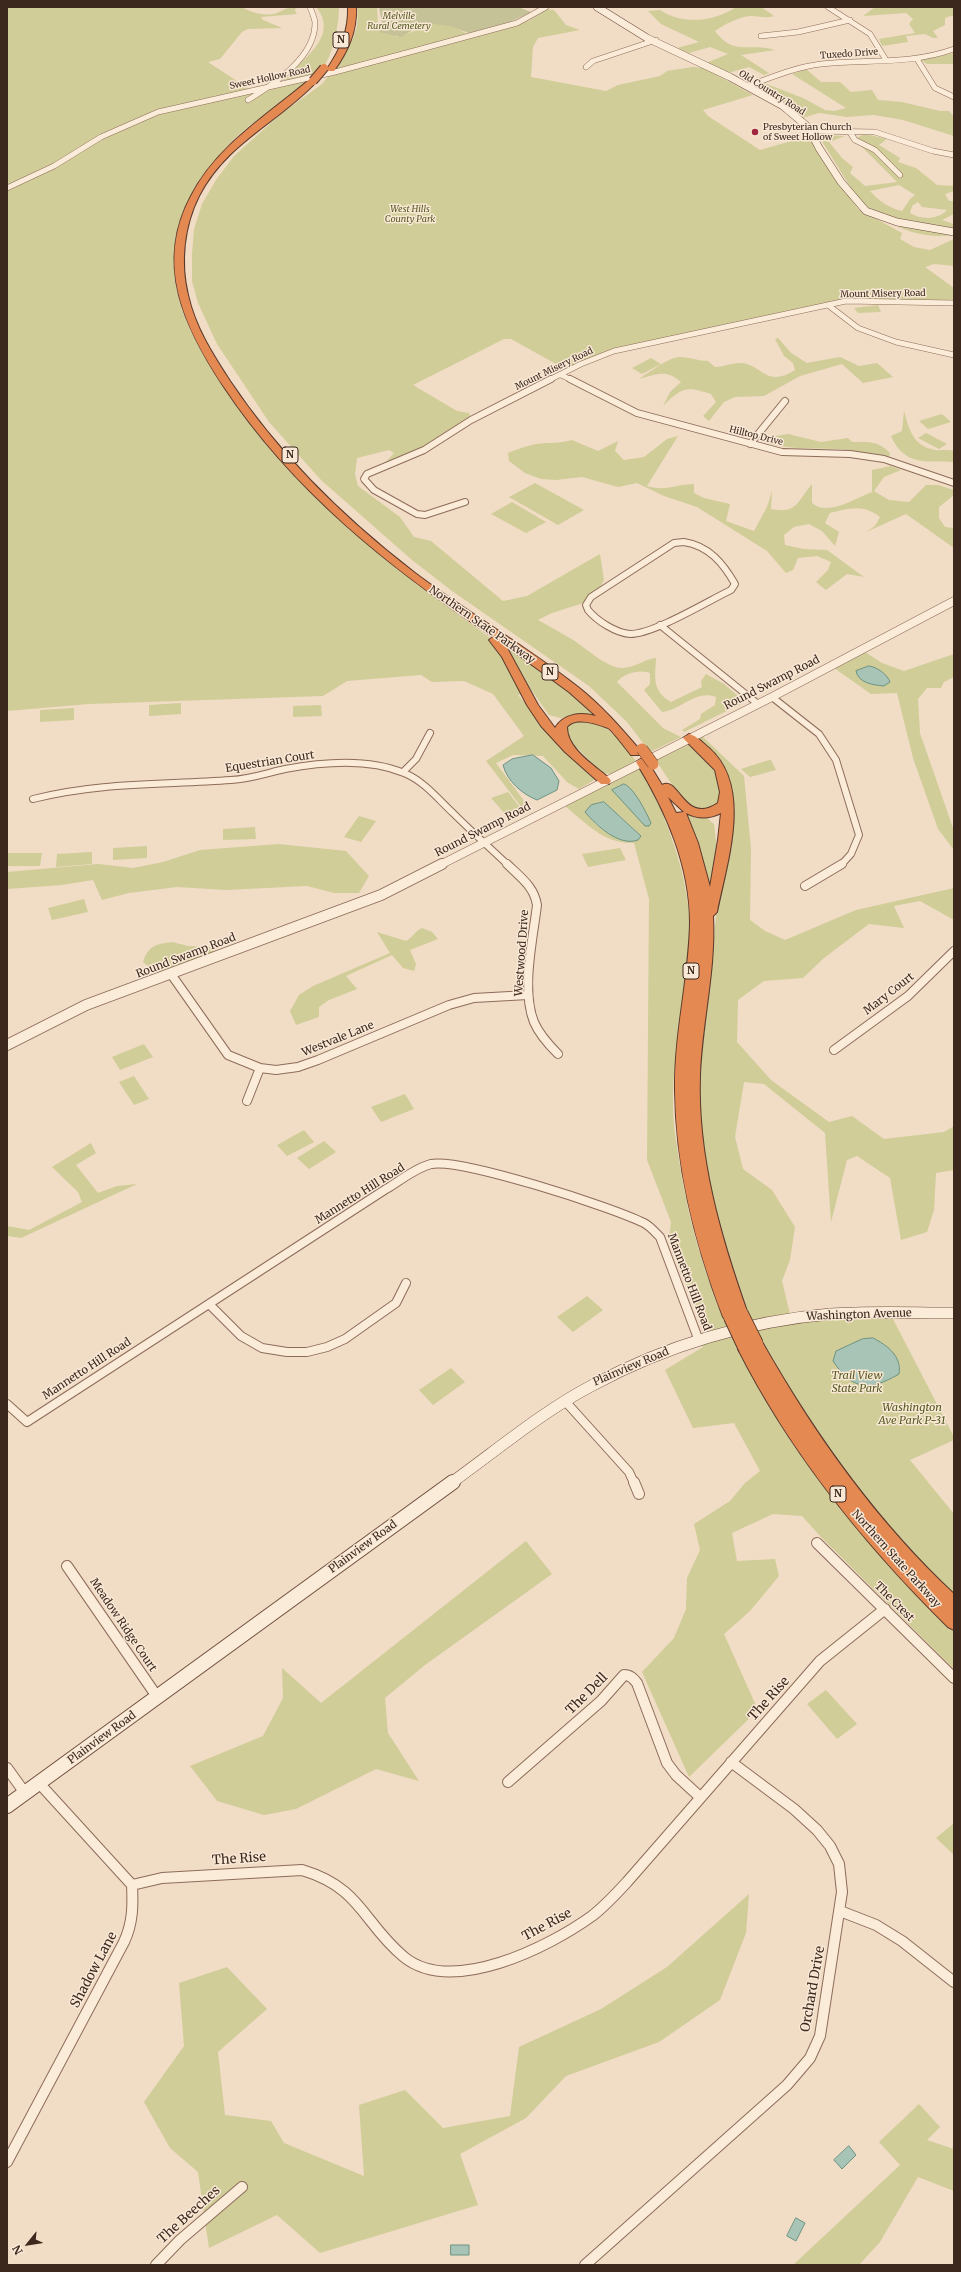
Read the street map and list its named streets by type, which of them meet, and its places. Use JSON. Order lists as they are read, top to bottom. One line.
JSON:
{"streets":{"highway":["N","Northern State Parkway"],"main road":["Old Country Road","Washington Avenue","Plainview Road"],"street":["Tuxedo Drive","Sweet Hollow Road","Mount Misery Road","Hilltop Drive","Round Swamp Road","Equestrian Court","Westwood Drive","Mary Court","Westvale Lane","Mannetto Hill Road","The Crest","Meadow Ridge Court","The Dell","The Rise","Shadow Lane","Orchard Drive","The Beeches"]},"crossings":[["Tuxedo Drive","Old Country Road"],["Mount Misery Road","Hilltop Drive"],["Round Swamp Road","Equestrian Court"],["Round Swamp Road","Westwood Drive"],["Round Swamp Road","Westvale Lane"],["Equestrian Court","Westwood Drive"],["Westwood Drive","Westvale Lane"],["Mannetto Hill Road","Plainview Road"],["Washington Avenue","Plainview Road"],["Plainview Road","Meadow Ridge Court"],["The Crest","The Rise"],["The Dell","The Rise"],["The Rise","Shadow Lane"],["The Rise","Orchard Drive"]],"parks":["Melville Rural Cemetery","West Hills County Park","Trail View State Park","Washington Ave Park P-31"],"places":["Presbyterian Church of Sweet Hollow"],"north":"bottom left"}
